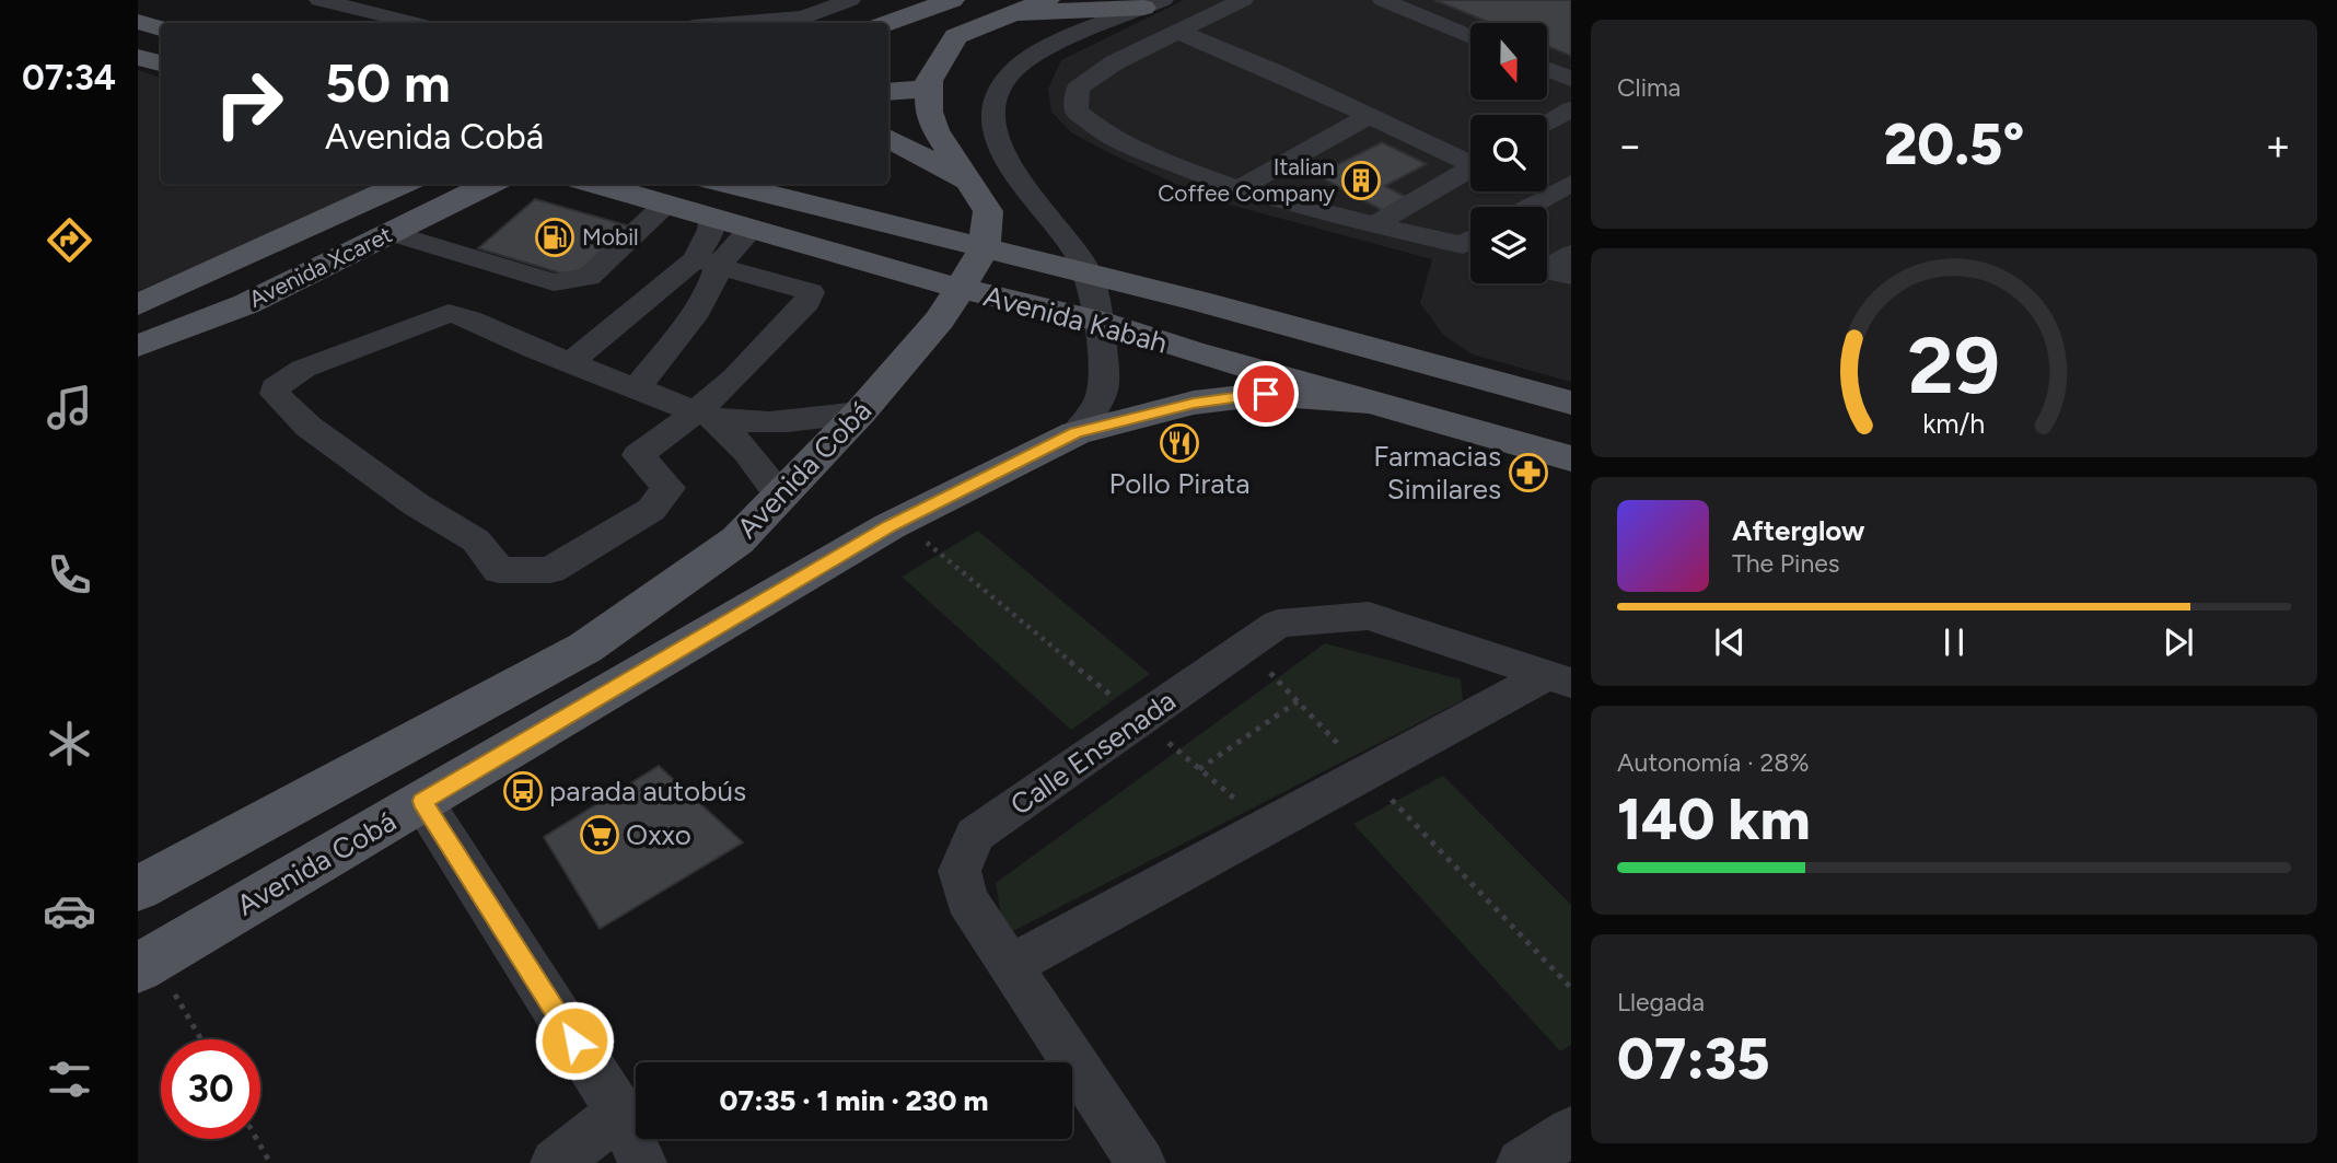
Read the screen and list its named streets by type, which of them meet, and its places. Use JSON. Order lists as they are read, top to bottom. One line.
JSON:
{"streets":{"main road":["Avenida Xcaret","Avenida Kabah","Avenida Cobá"],"street":["Calle Ensenada"]},"crossings":[["Avenida Kabah","Avenida Cobá"]],"places":{"building":["Italian Coffee Company"],"fuel station":["Mobil"],"restaurant":["Pollo Pirata"],"pharmacy":["Farmacias Similares"],"bus stop":["parada autobús"],"supermarket":["Oxxo"]},"north":"bottom","page":{"tabs":"07:34","tile":["Clima",["Autonomía · 28%","140 km"],["Llegada","07:35"]],"turn":["50 m","Avenida Cobá"],"heat":["−","20.5°","+"],"song":["Afterglow","The Pines"],"limit":"30","trip":"07:35 · 1 min · 230 m","gauge":["29","km/h"]}}
